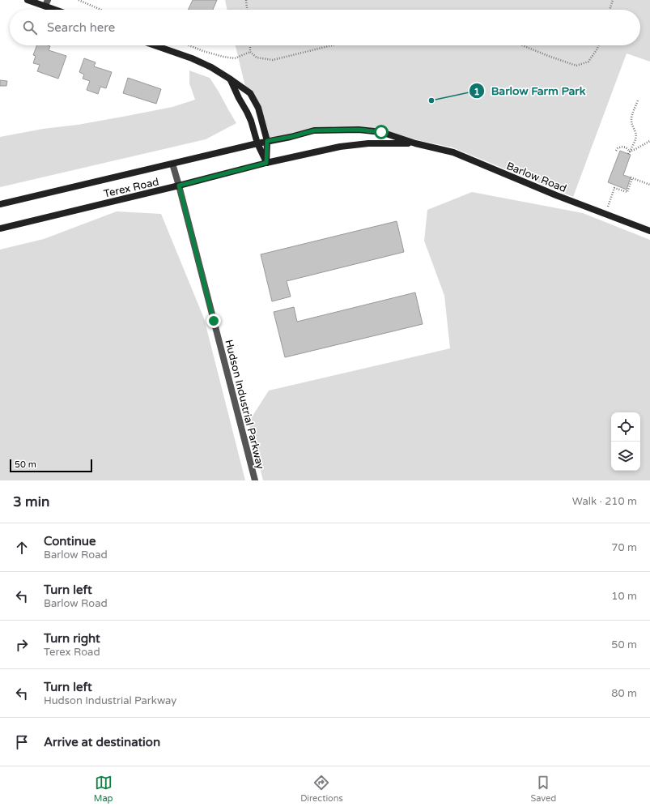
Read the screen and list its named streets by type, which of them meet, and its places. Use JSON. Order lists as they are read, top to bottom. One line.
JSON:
{"streets":{"street":["Barlow Road","Terex Road","Hudson Industrial Parkway"]},"crossings":[["Barlow Road","Terex Road"],["Terex Road","Hudson Industrial Parkway"]],"places":["Barlow Farm Park"],"scale_bar":"50 m","page":{"search":"Search here","scale":"50 m","heading":["3 min","Walk · 210 m"],"list":[["Continue","Barlow Road","70 m"],["Turn left","Barlow Road","10 m"],["Turn right","Terex Road","50 m"],["Turn left","Hudson Industrial Parkway","80 m"],"Arrive at destination"],"nav":["Map","Directions","Saved"]}}
